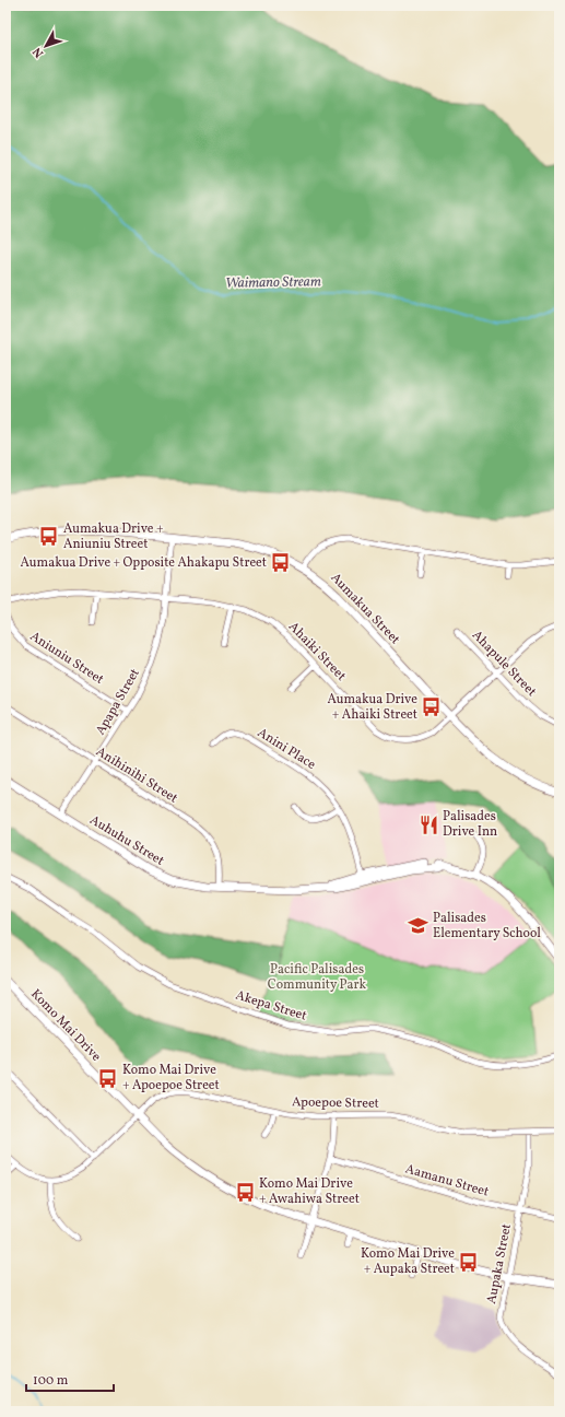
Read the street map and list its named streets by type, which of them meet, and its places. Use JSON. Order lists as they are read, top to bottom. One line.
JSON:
{"streets":{"street":["Aumakua Street","Ahaiki Street","Aniuniu Street","Ahapule Street","Apapa Street","Anini Place","Anihinihi Street","Auhuhu Street","Akepa Street","Komo Mai Drive","Apoepoe Street","Aamanu Street","Aupaka Street"]},"crossings":[["Aumakua Street","Ahaiki Street"],["Aumakua Street","Apapa Street"],["Ahaiki Street","Ahapule Street"],["Ahaiki Street","Apapa Street"],["Aniuniu Street","Apapa Street"],["Apapa Street","Anihinihi Street"],["Apapa Street","Auhuhu Street"],["Anini Place","Auhuhu Street"],["Anihinihi Street","Auhuhu Street"],["Komo Mai Drive","Apoepoe Street"],["Komo Mai Drive","Aupaka Street"],["Apoepoe Street","Aupaka Street"],["Aamanu Street","Aupaka Street"]],"water":["Waimano Stream"],"parks":["Pacific Palisades Community Park"],"places":{"bus stop":["Aumakua Drive + Aniuniu Street","Aumakua Drive + Opposite Ahakapu Street","Aumakua Drive + Ahaiki Street","Komo Mai Drive + Apoepoe Street","Komo Mai Drive + Awahiwa Street","Komo Mai Drive + Aupaka Street"],"restaurant":["Palisades Drive Inn"],"school or university":["Palisades Elementary School"]},"scale_bar":"100 m","north":"bottom left"}
